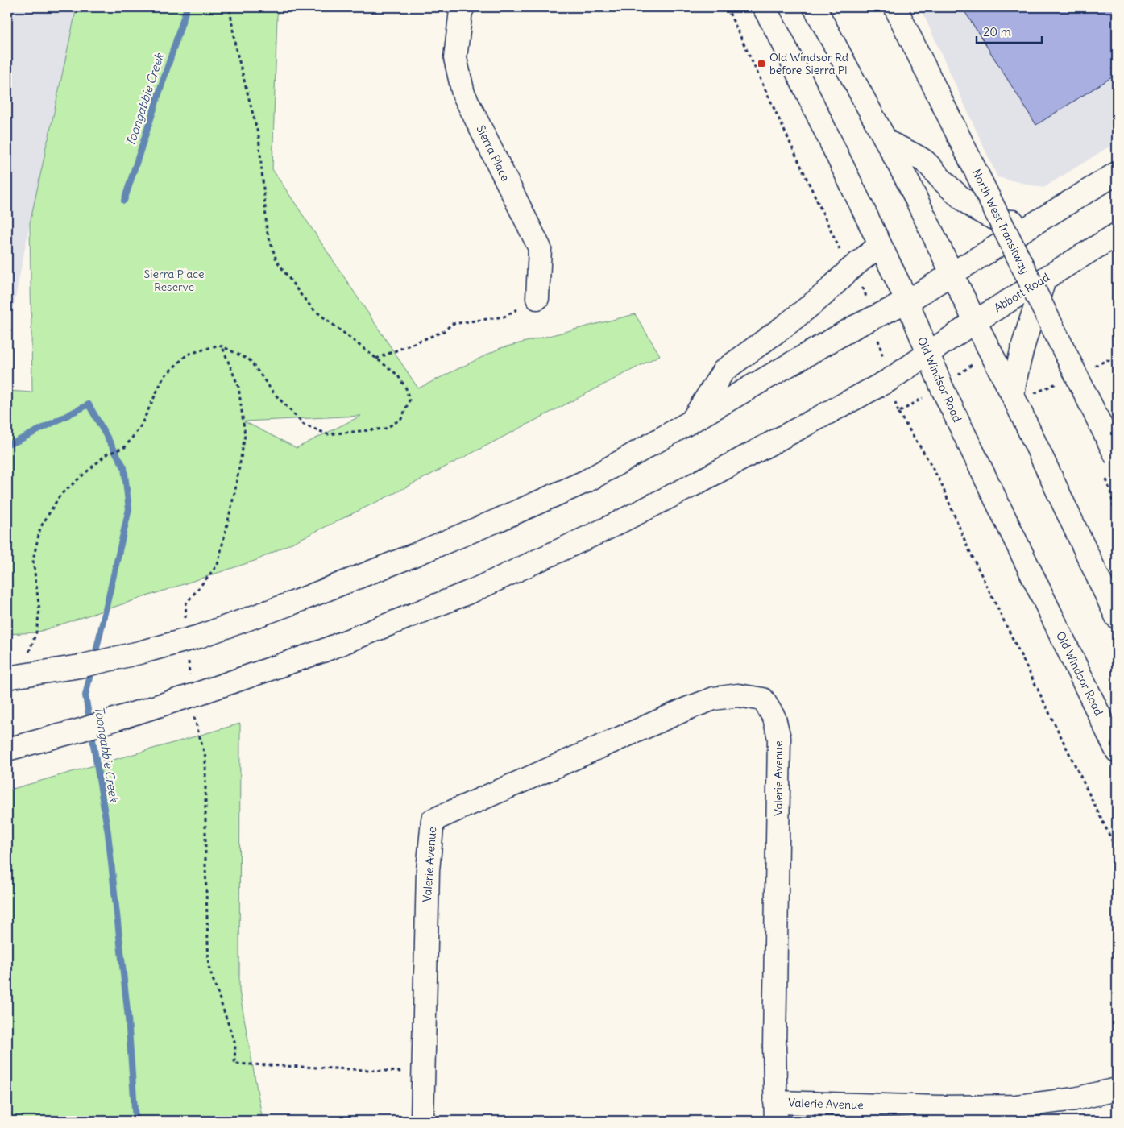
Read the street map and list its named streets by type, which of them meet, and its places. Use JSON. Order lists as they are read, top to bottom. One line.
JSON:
{"streets":{"main road":["Sierra Place","North West Transitway","Abbott Road","Old Windsor Road","Valerie Avenue"]},"crossings":[["Abbott Road","Old Windsor Road"]],"water":["Toongabbie Creek"],"parks":["Sierra Place Reserve"],"places":{"transit":["Old Windsor Rd before Sierra Pl"]},"scale_bar":"20 m"}
